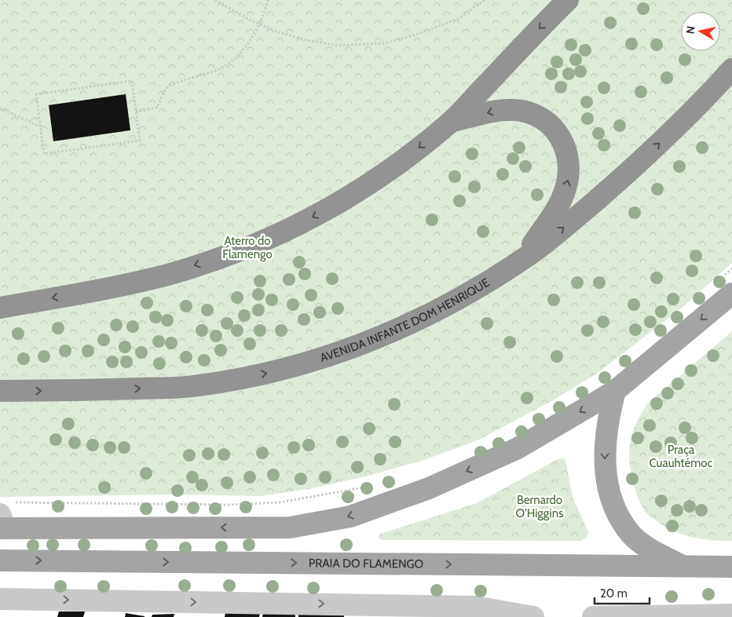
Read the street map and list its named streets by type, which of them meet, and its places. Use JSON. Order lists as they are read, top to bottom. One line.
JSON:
{"streets":{"highway":["AVENIDA INFANTE DOM HENRIQUE"],"main road":["PRAIA DO FLAMENGO"]},"parks":["Aterro do Flamengo","Praça Cuauhtémoc","Bernardo O'Higgins"],"scale_bar":"20 m","north":"left"}
